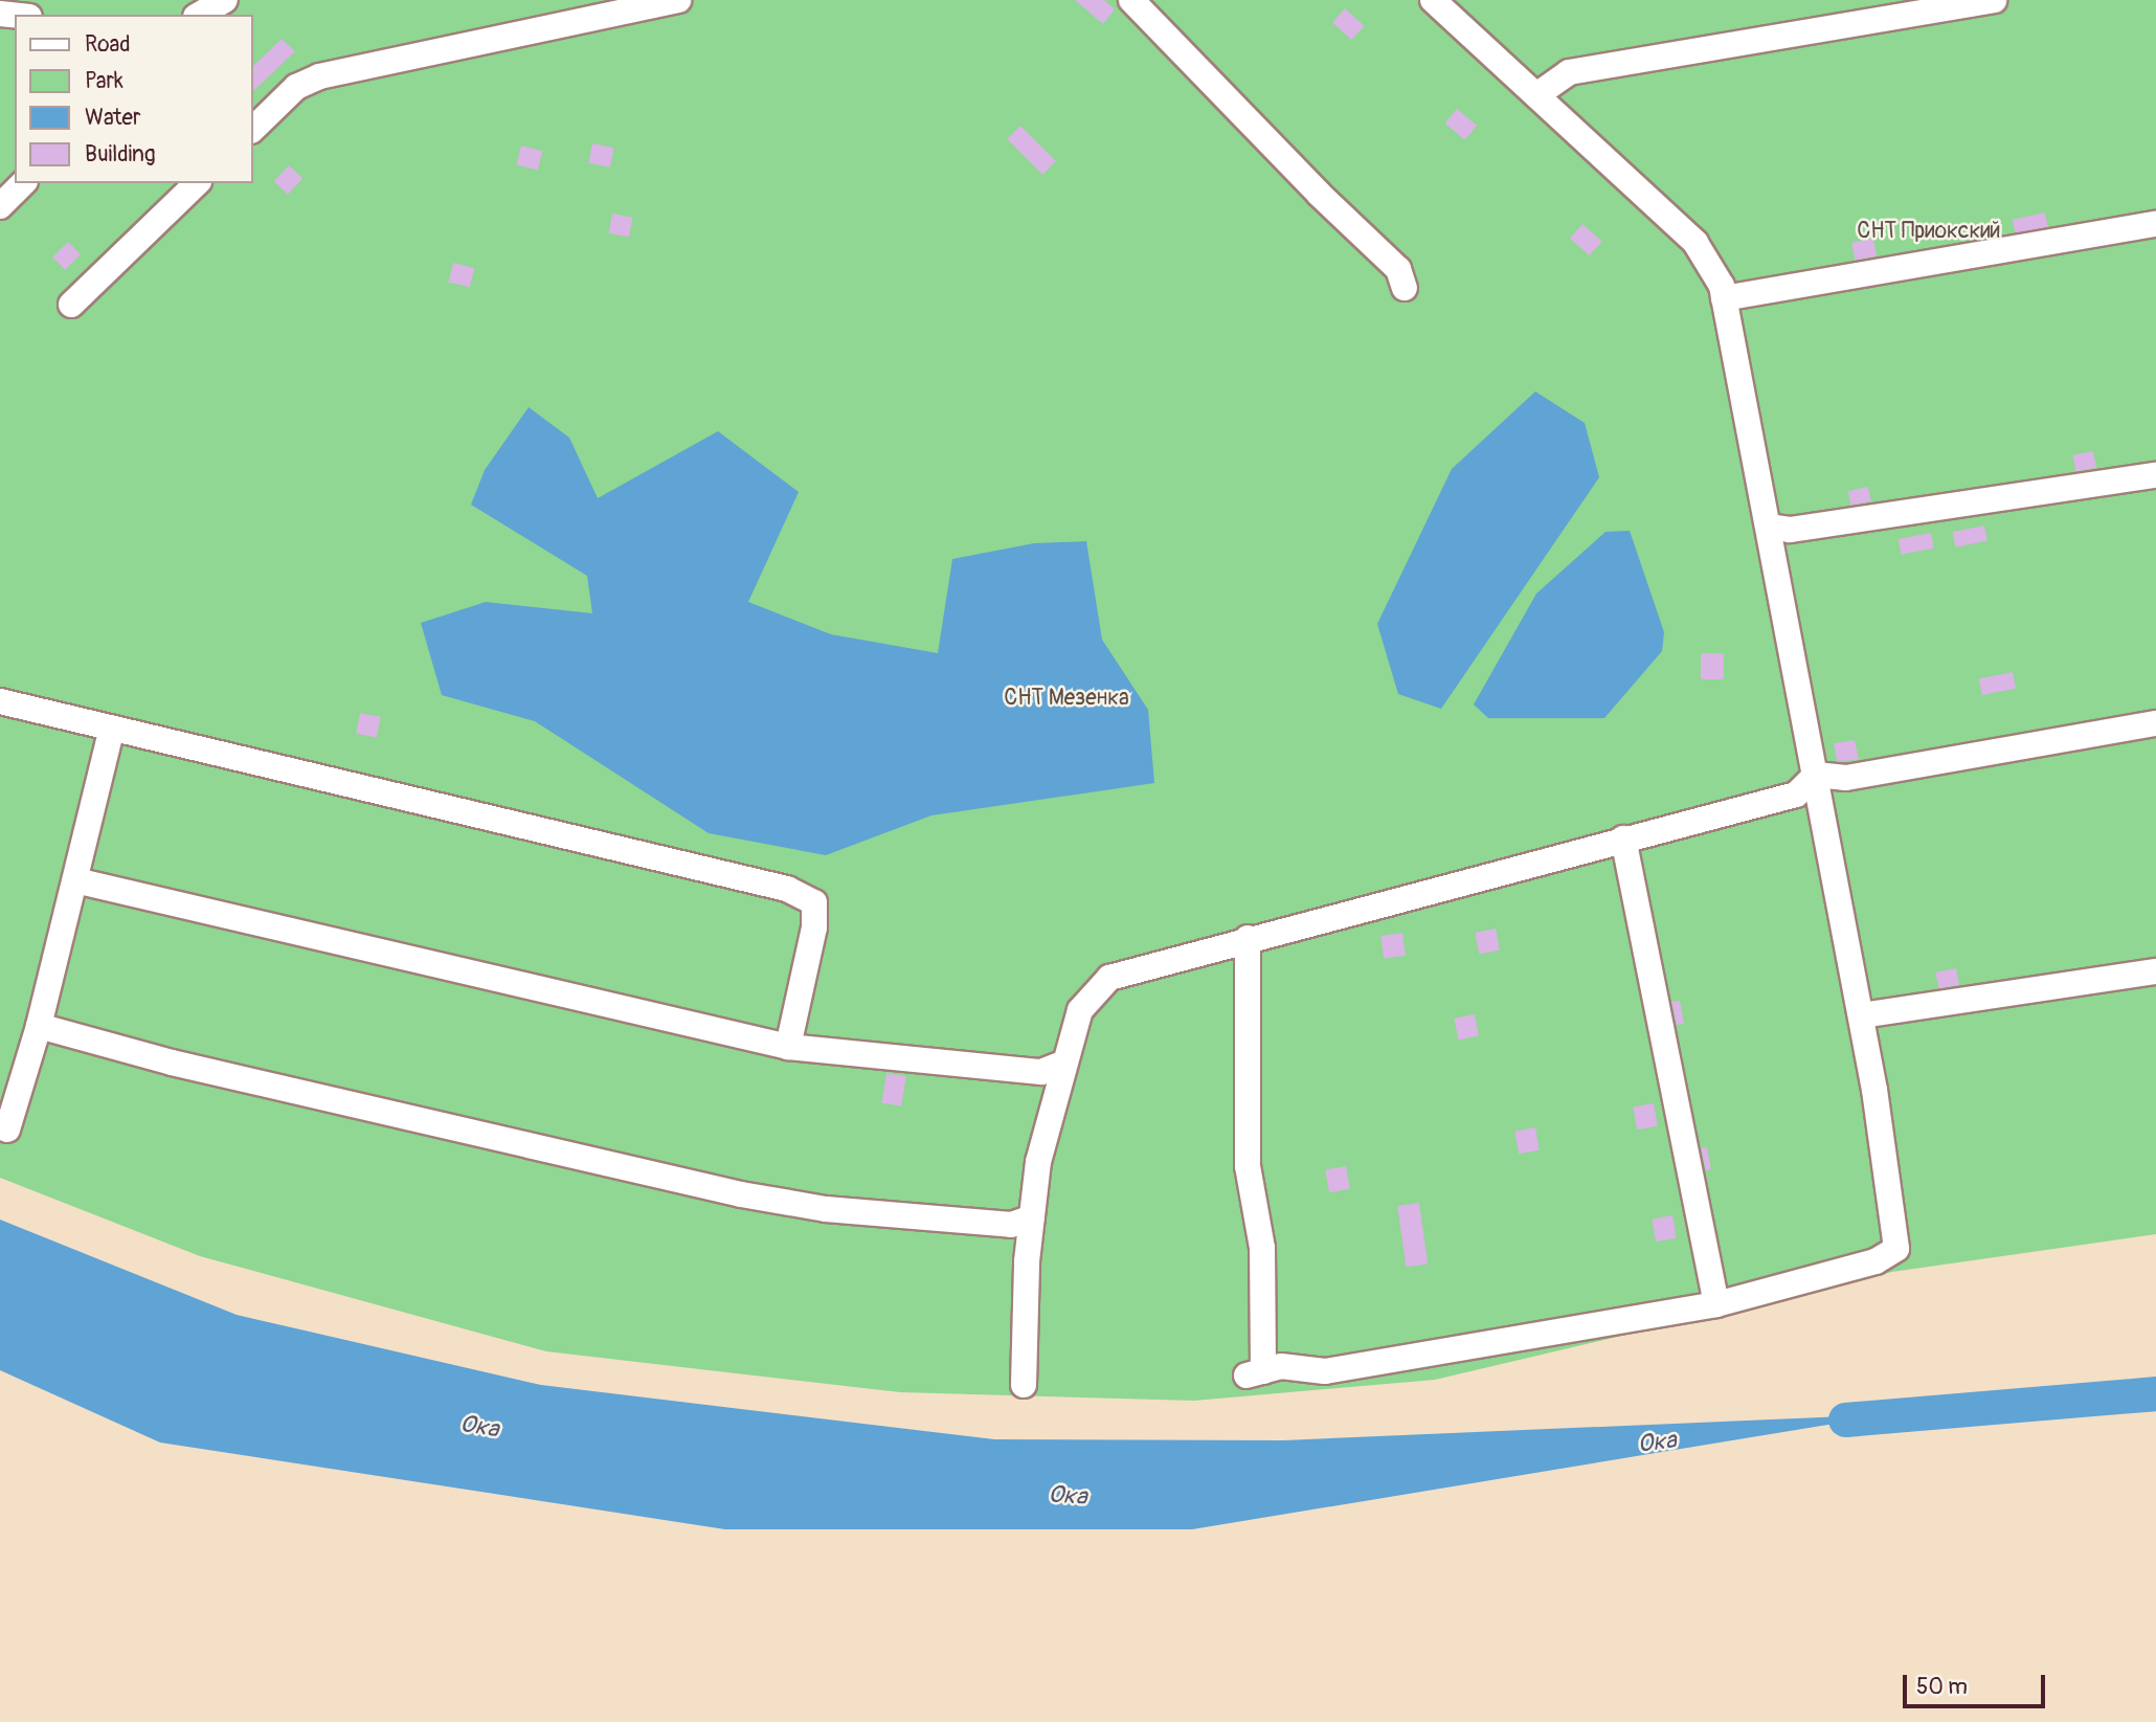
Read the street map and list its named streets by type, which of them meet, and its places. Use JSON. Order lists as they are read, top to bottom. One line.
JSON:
{"water":["Ока"],"parks":["СНТ Приокский","СНТ Мезенка"],"legend":["Road","Park","Water","Building"],"scale_bar":"50 m"}
